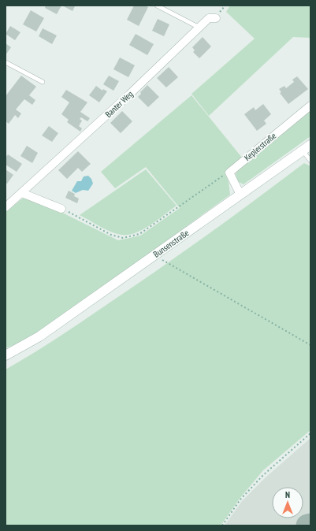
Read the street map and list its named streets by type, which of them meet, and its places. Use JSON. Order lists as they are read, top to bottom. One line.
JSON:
{"streets":{"street":["Banter Weg","Keplerstraße","Bunsenstraße"]},"north":"top"}
